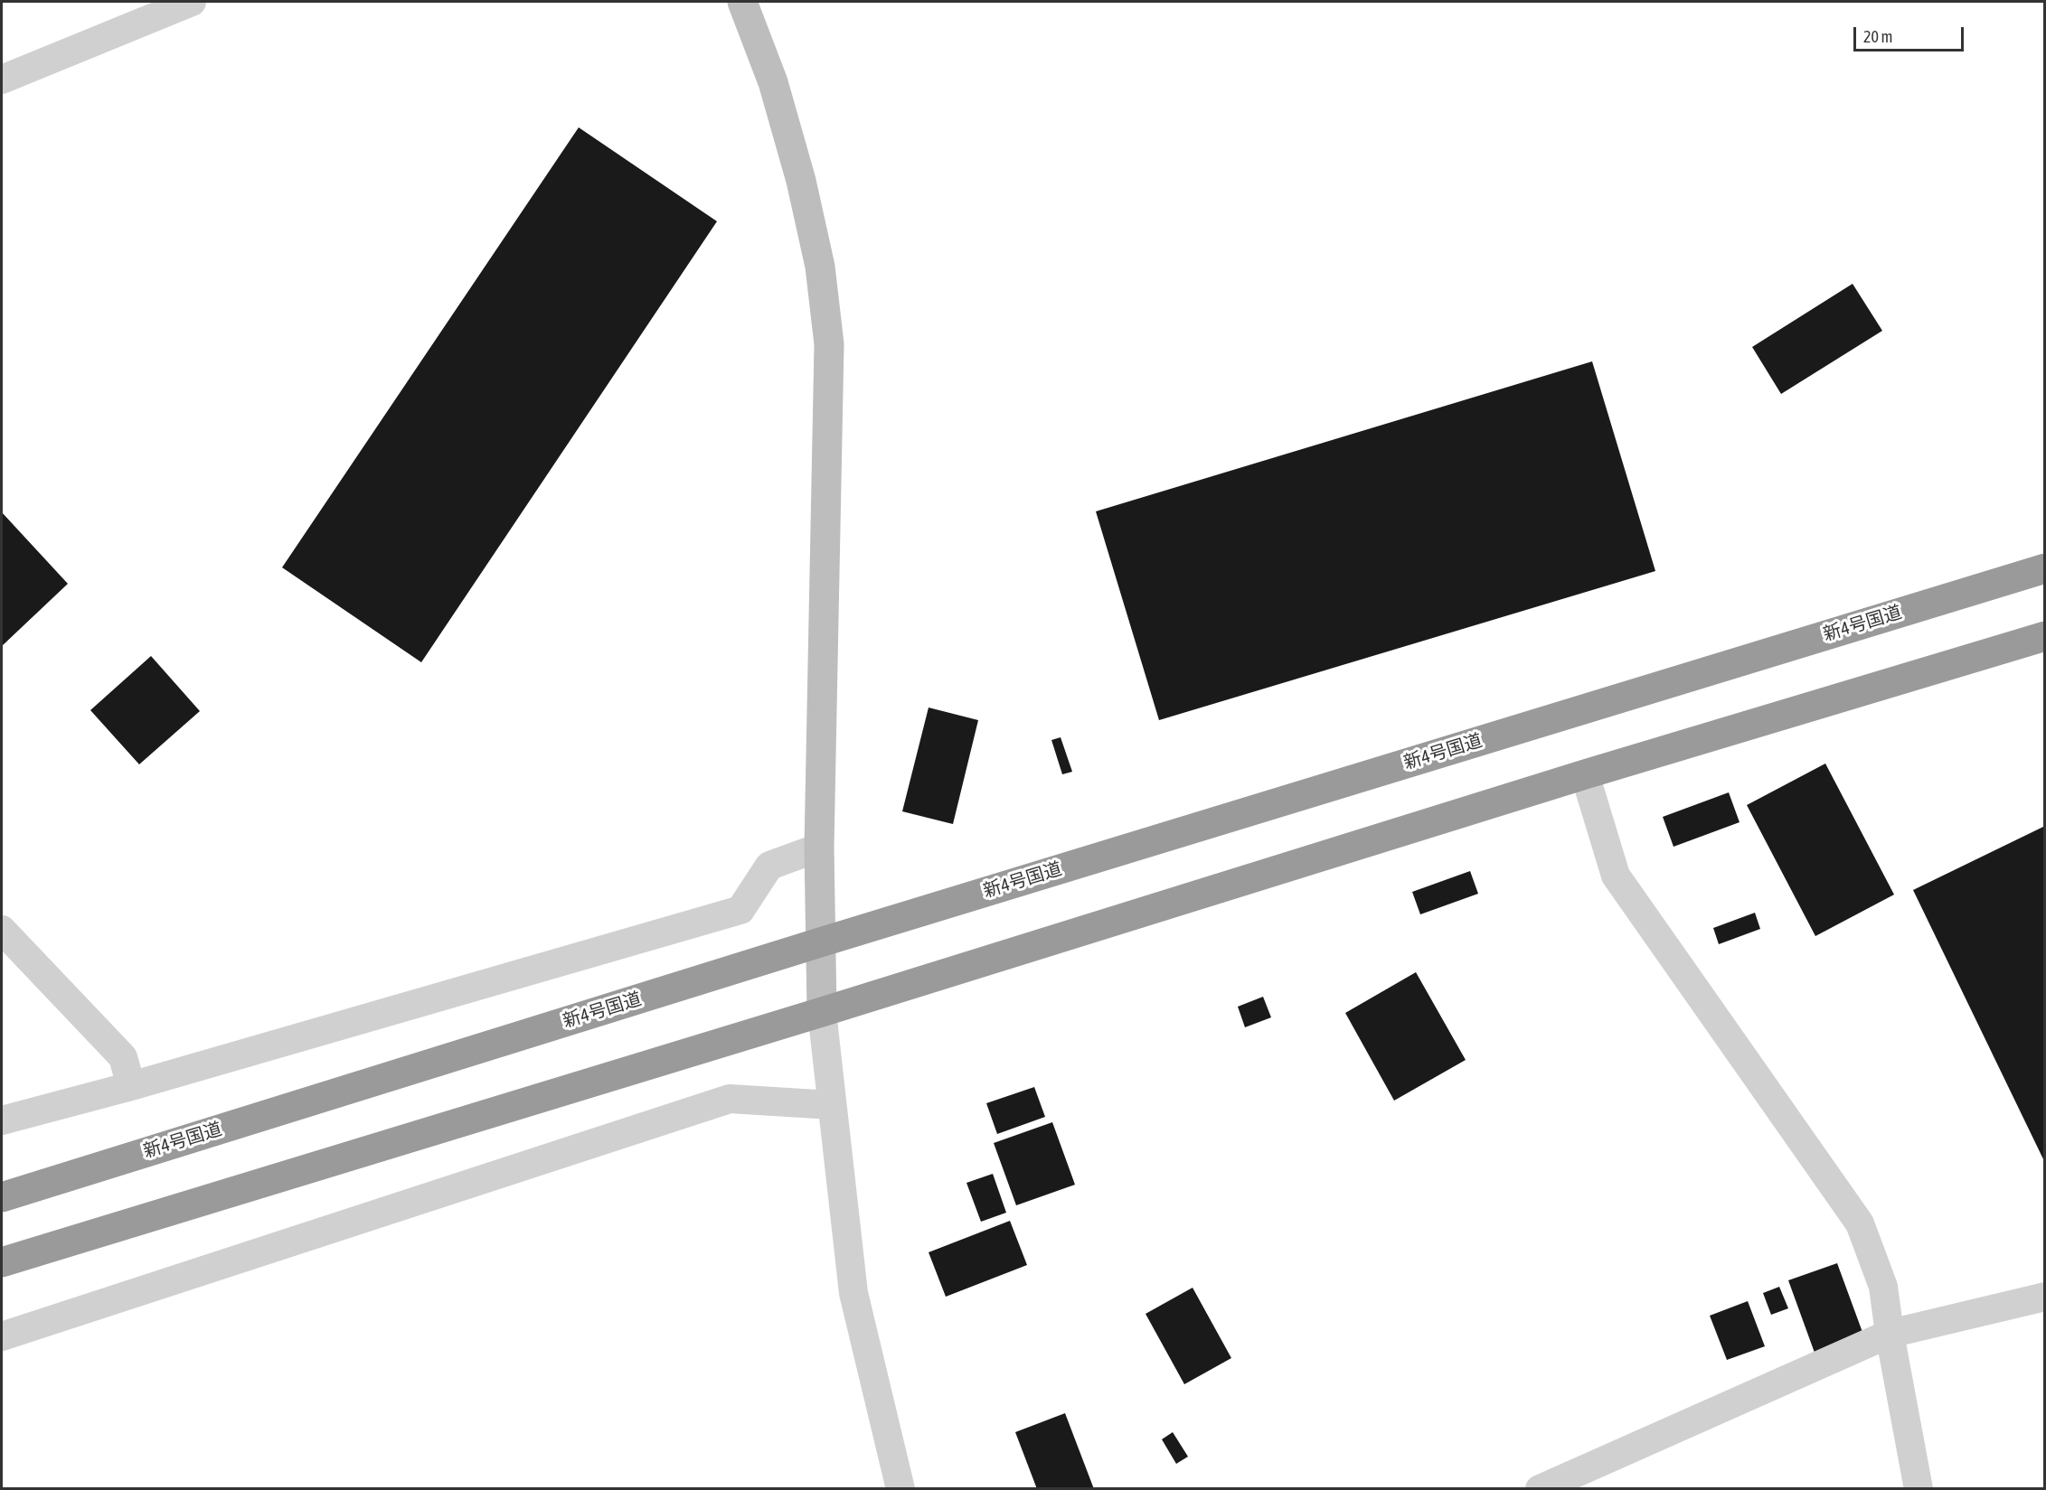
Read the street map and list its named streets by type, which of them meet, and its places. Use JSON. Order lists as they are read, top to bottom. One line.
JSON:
{"streets":{"highway":["新4号国道"]},"scale_bar":"20 m"}
